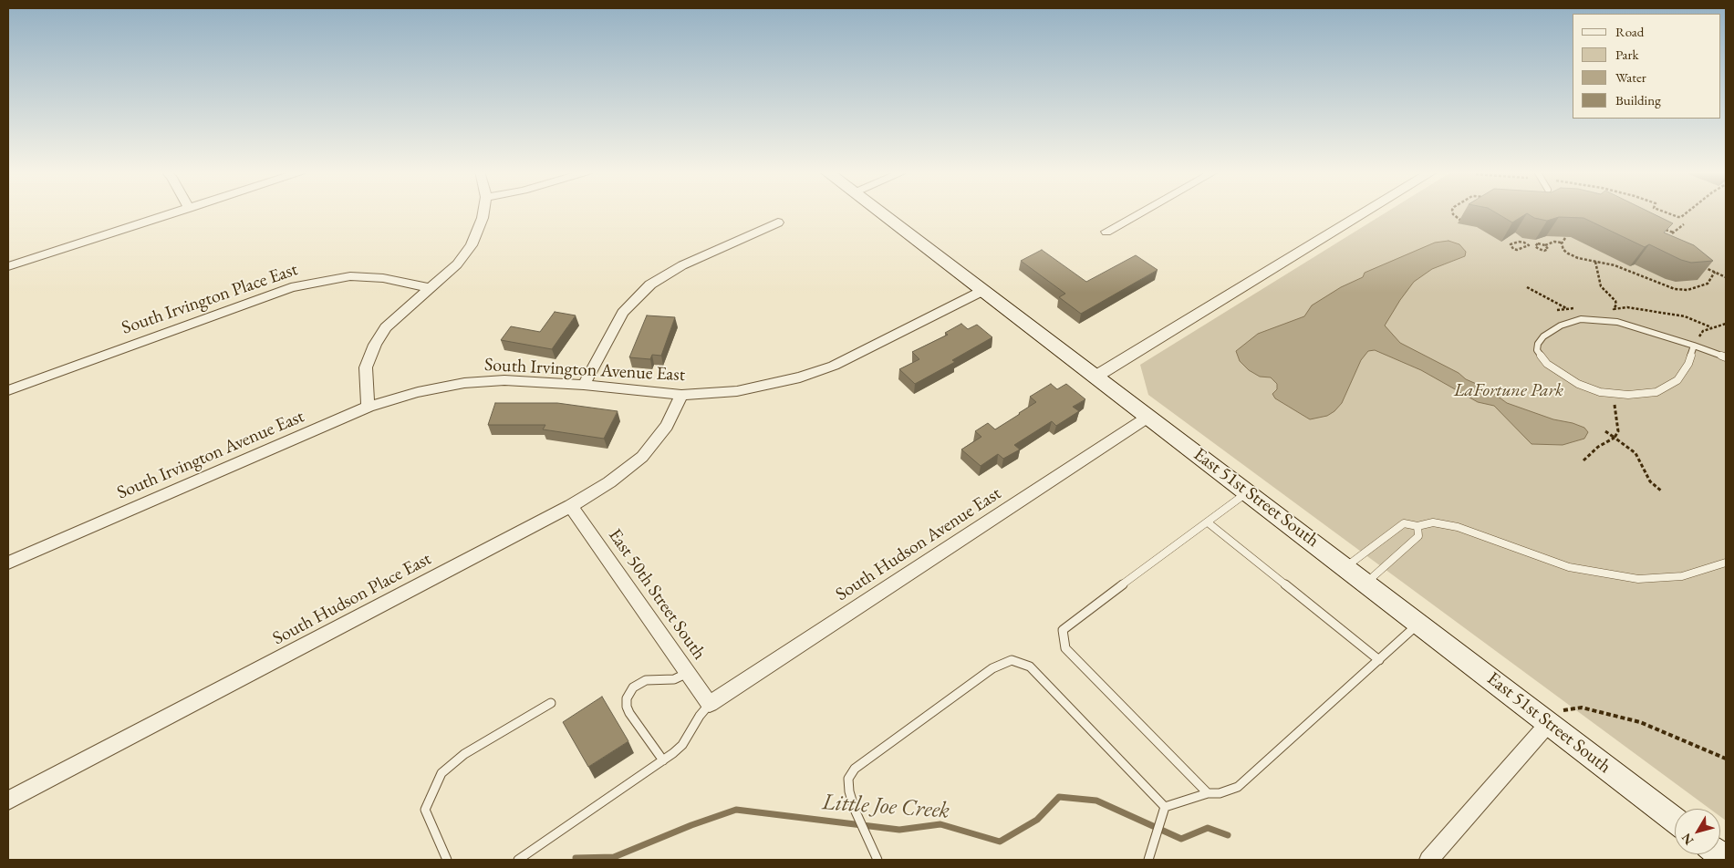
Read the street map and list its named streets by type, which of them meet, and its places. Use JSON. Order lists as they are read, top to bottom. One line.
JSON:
{"streets":{"main road":["East 51st Street South"],"street":["South Irvington Place East","South Irvington Avenue East","South Hudson Avenue East","East 50th Street South","South Hudson Place East"]},"crossings":[["South Irvington Avenue East","East 51st Street South"],["South Irvington Avenue East","South Hudson Place East"],["East 51st Street South","South Hudson Avenue East"],["South Hudson Avenue East","East 50th Street South"],["East 50th Street South","South Hudson Place East"]],"water":["Little Joe Creek"],"parks":["LaFortune Park"],"legend":["Road","Park","Water","Building"],"north":"bottom left"}
